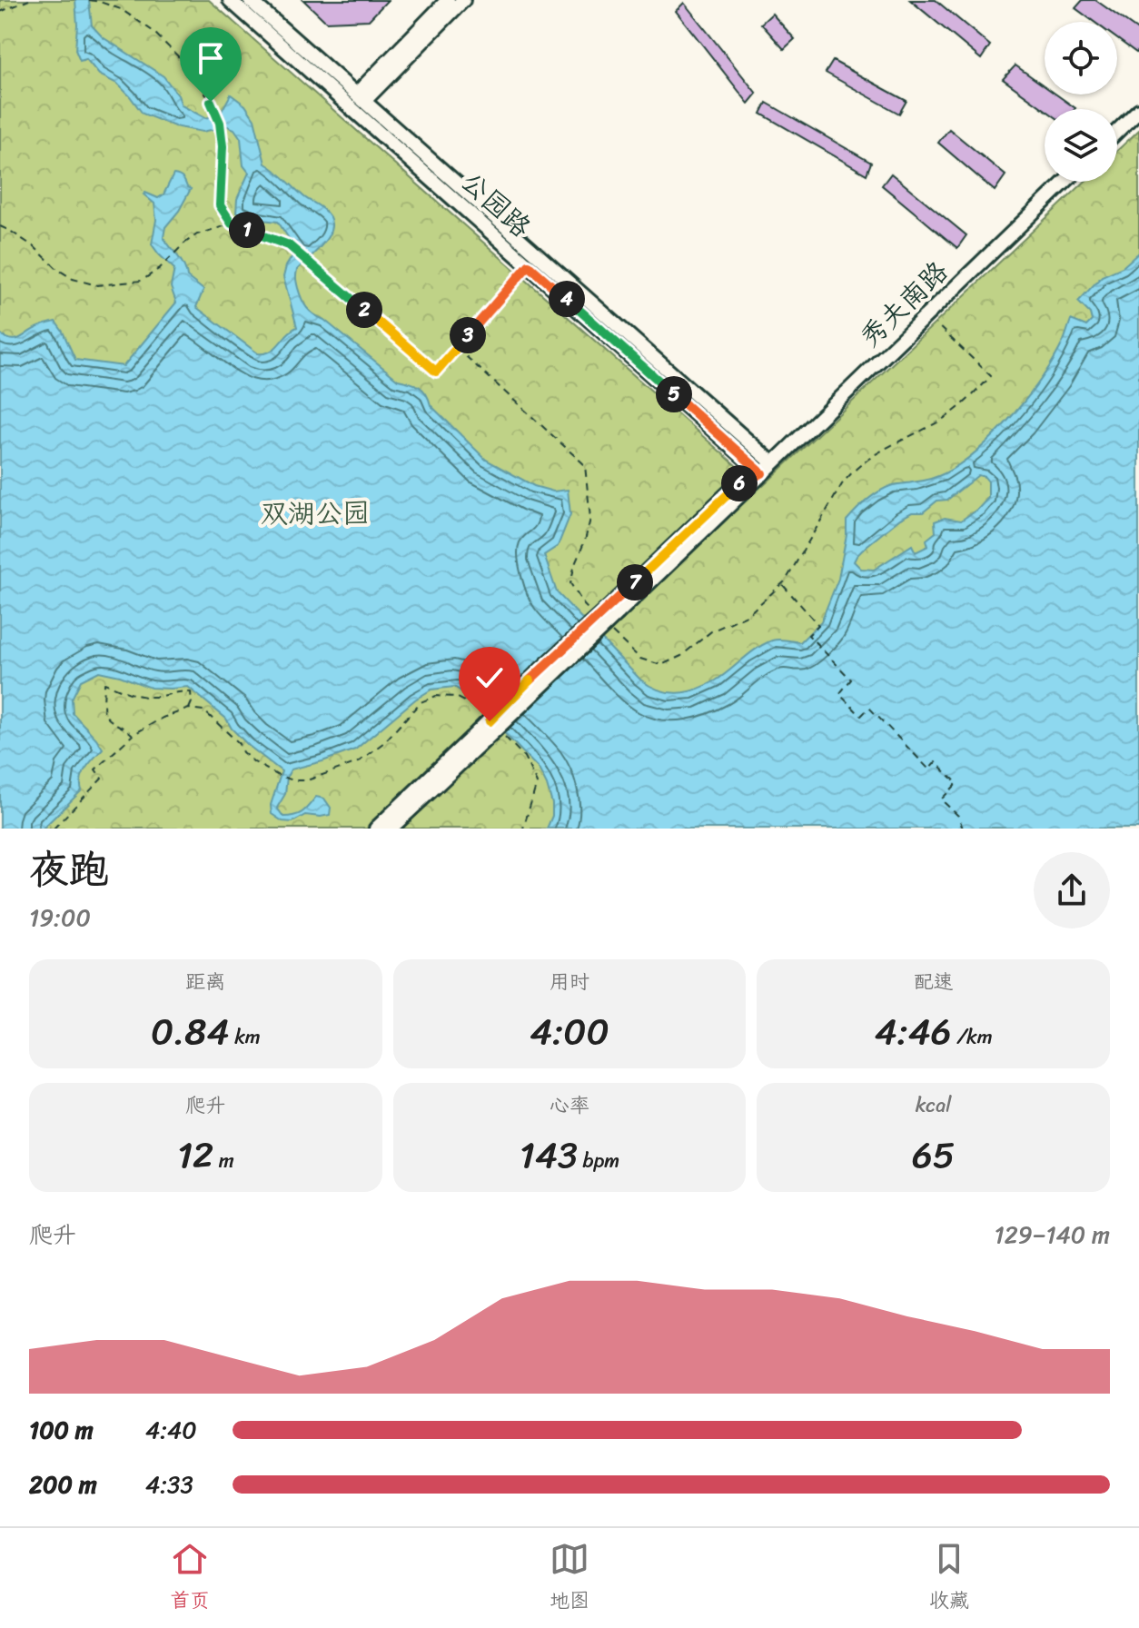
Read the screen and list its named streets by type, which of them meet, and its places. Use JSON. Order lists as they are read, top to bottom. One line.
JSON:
{"streets":{"street":["公园路","秀夫南路"]},"crossings":[["公园路","秀夫南路"]],"parks":["双湖公园"],"page":{"pins":["1","4","2","3","5","6","7"],"heading":["夜跑","19:00"],"stats":[["距离","0.84 km"],["用时","4:00"],["配速","4:46 /km"],["爬升","12 m"],["心率","143 bpm"],["kcal","65"]],"chart":["爬升","129–140 m"],"list":[{"name":"100 m","note":"4:40"},{"name":"200 m","note":"4:33"}],"tabs":["首页","地图","收藏"]}}
